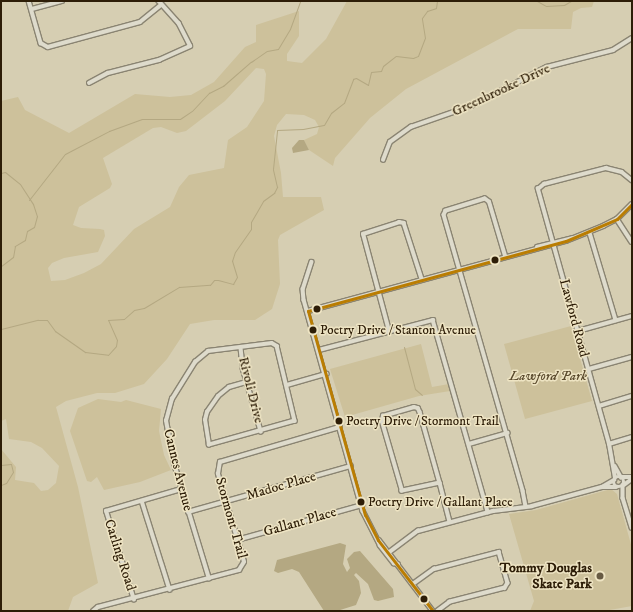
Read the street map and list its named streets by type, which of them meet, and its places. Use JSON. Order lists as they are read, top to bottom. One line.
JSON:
{"streets":{"street":["Greenbrooke Drive","Lawford Road","Rivoli Drive","Cannes Avenue","Madoc Place","Stormont Trail","Gallant Place","Carling Road"]},"crossings":[["Rivoli Drive","Cannes Avenue"],["Cannes Avenue","Madoc Place"],["Cannes Avenue","Stormont Trail"],["Madoc Place","Stormont Trail"],["Stormont Trail","Gallant Place"],["Stormont Trail","Carling Road"]],"parks":["Lawford Park"],"places":["Poetry Drive / Stanton Avenue","Poetry Drive / Stormont Trail","Poetry Drive / Gallant Place","Tommy Douglas Skate Park"]}
